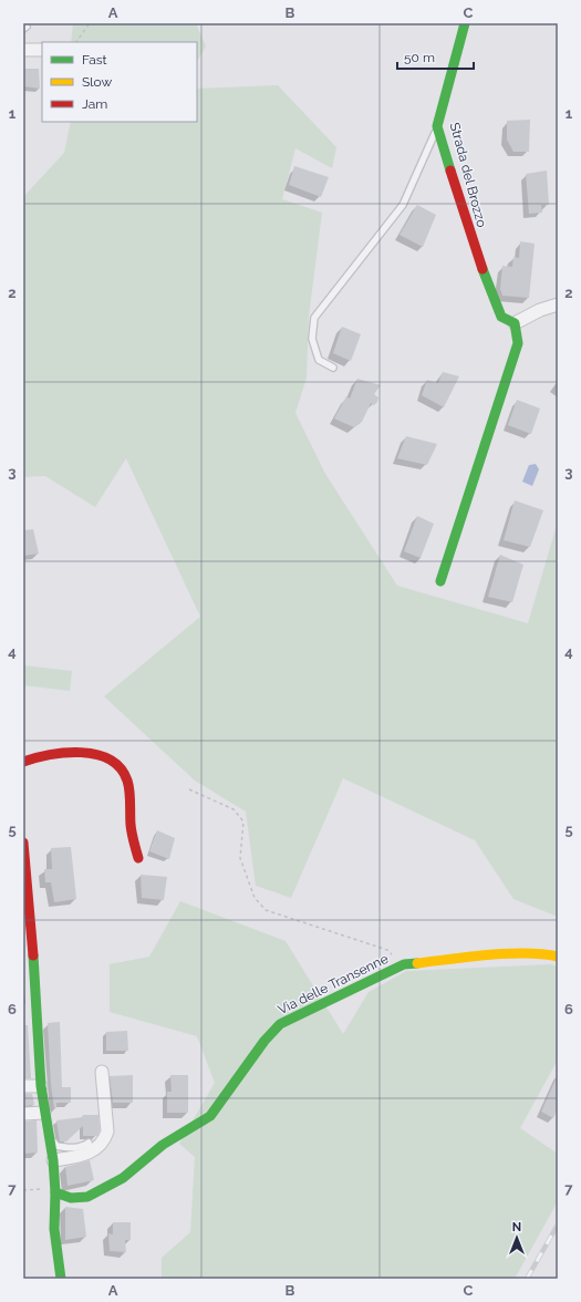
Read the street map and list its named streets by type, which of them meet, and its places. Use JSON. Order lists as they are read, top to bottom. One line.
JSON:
{"streets":{"street":["Strada del Brozzo","Via delle Transenne"]},"legend":["Fast","Slow","Jam"],"scale_bar":"50 m","north":"top","grid":{"columns":["A","B","C"],"rows":["1","2","3","4","5","6","7"]}}
